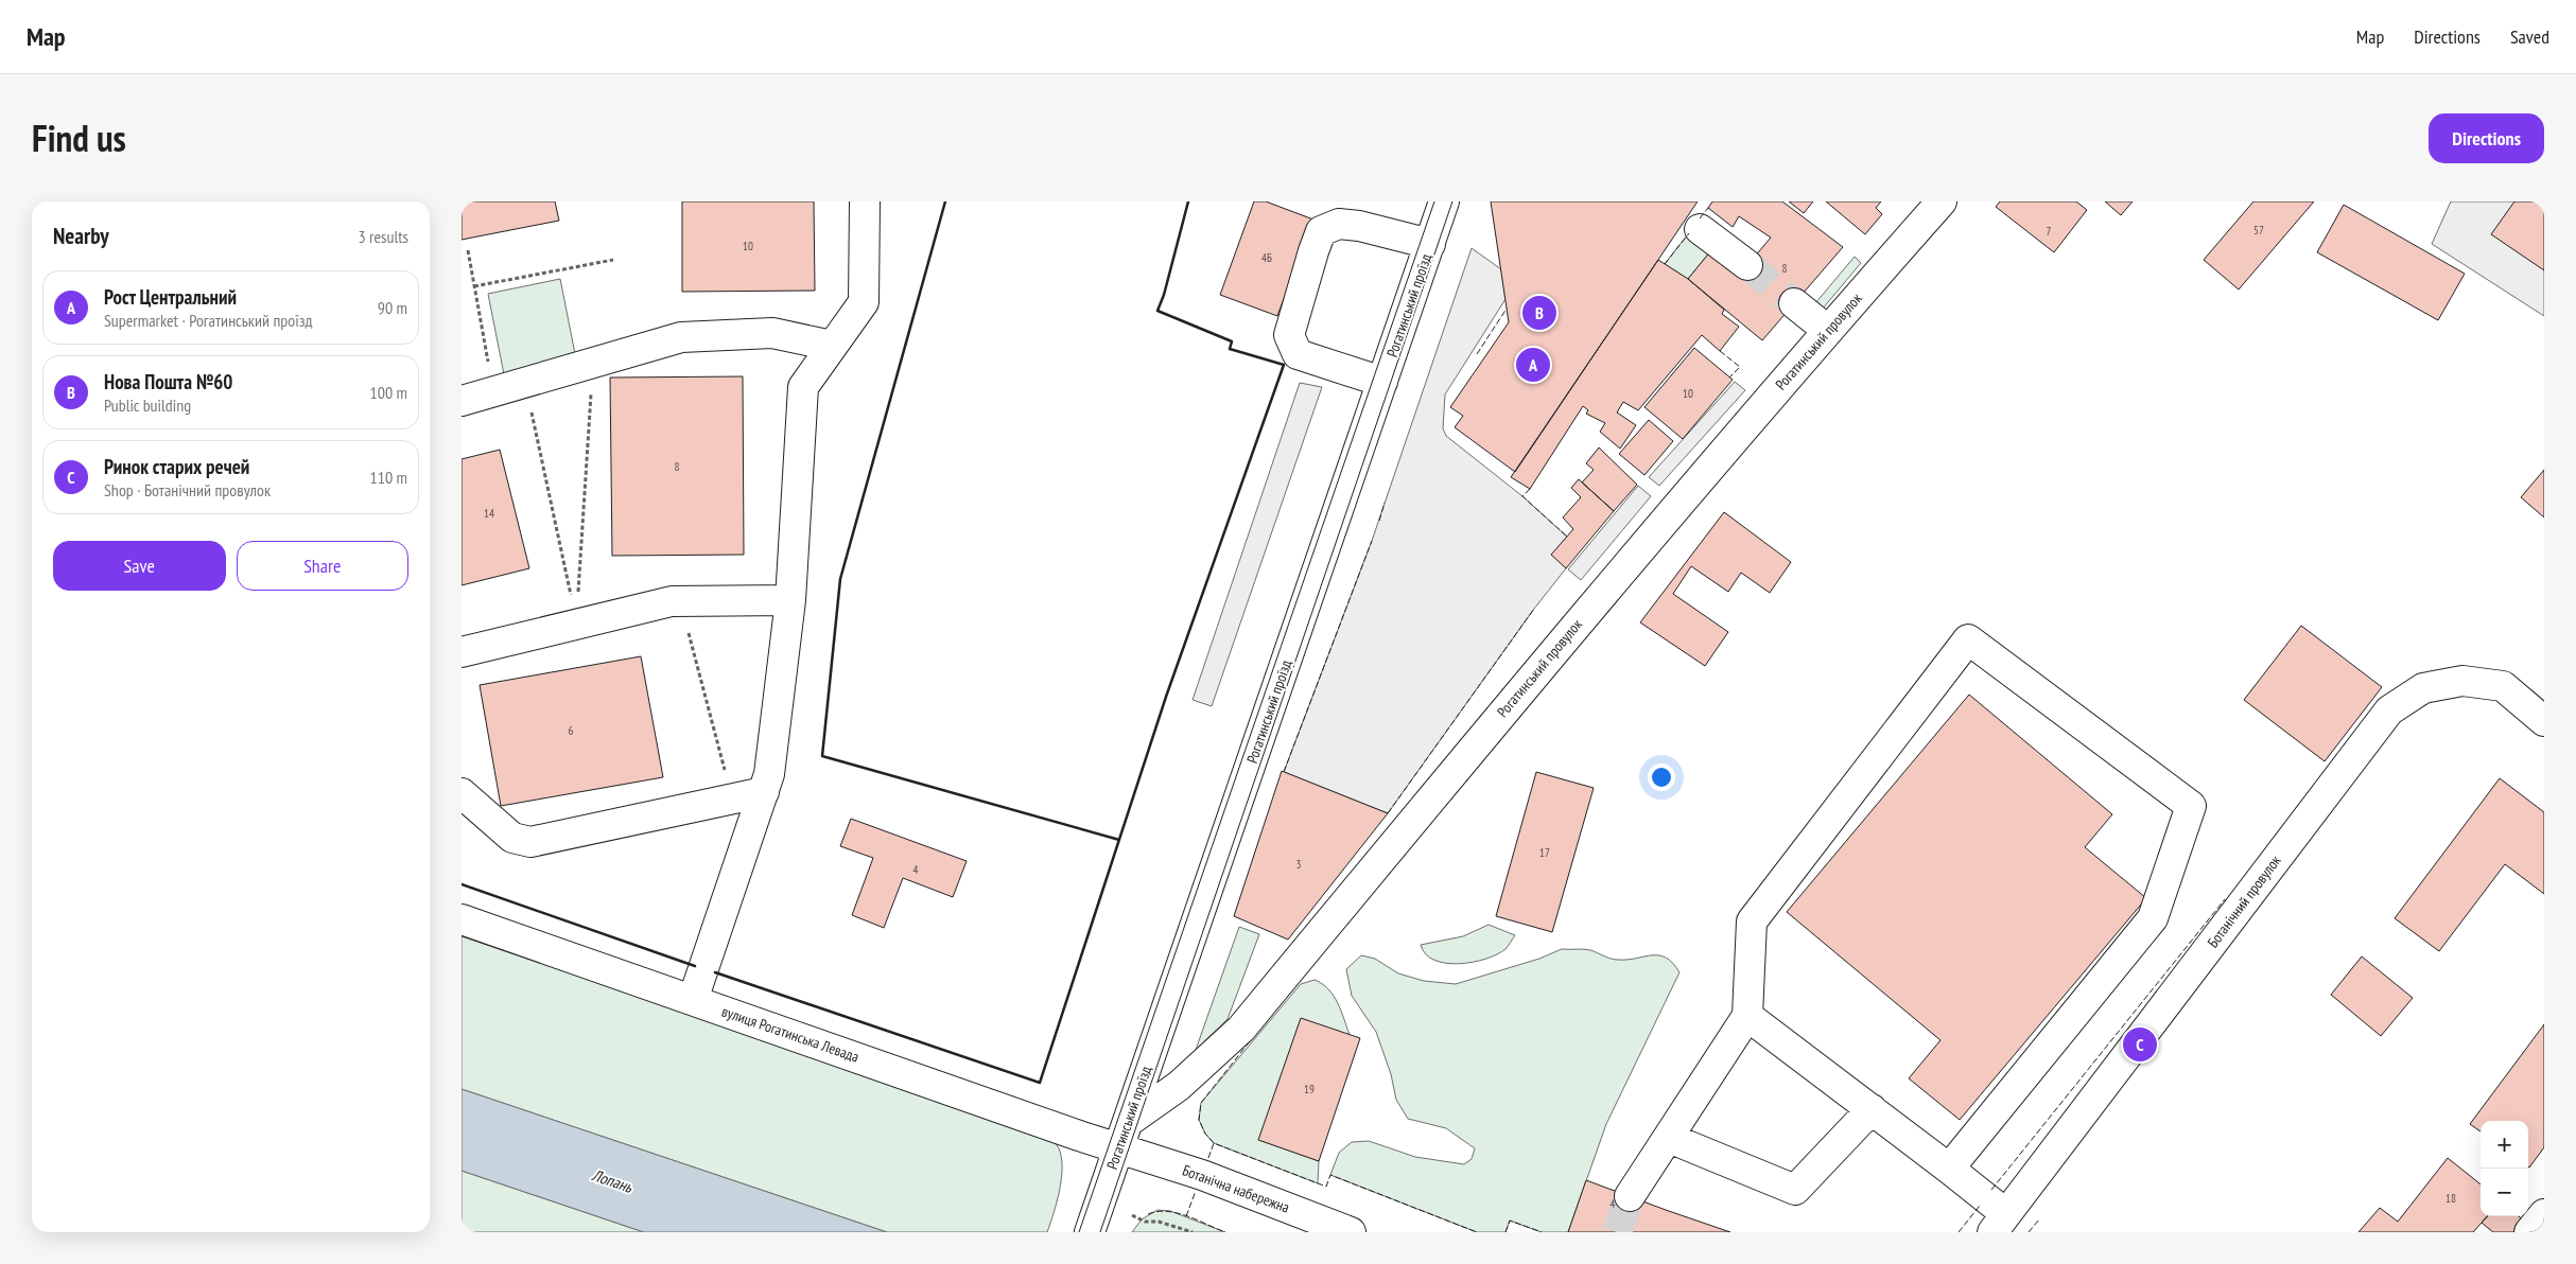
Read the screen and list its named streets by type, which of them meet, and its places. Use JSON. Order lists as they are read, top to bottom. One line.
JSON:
{"streets":{"street":["Рогатинський проїзд","Рогатинський провулок","Ботанічний провулок","вулиця Рогатинська Левада","Ботанічна набережна"]},"crossings":[["Рогатинський проїзд","Рогатинський провулок"],["Рогатинський проїзд","вулиця Рогатинська Левада"],["Рогатинський проїзд","Ботанічна набережна"],["Рогатинський провулок","вулиця Рогатинська Левада"],["Рогатинський провулок","Ботанічна набережна"],["вулиця Рогатинська Левада","Ботанічна набережна"]],"water":["Лопань"],"house_numbers":["57","7","10","4Б","8","10","8","14","6","17","3","4","19","18","4"],"page":{"header":"Map","nav":["Map","Directions","Saved"],"title":"Find us","buttons":["Directions",["Save","Share"]],"heading":["Nearby","3 results"],"list":[{"mark":"A","name":"Рост Центральний","note":"Supermarket · Рогатинський проїзд","value":"90 m"},{"mark":"B","name":"Нова Пошта №60","note":"Public building","value":"100 m"},{"mark":"C","name":"Ринок старих речей","note":"Shop · Ботанічний провулок","value":"110 m"}],"pins":["B","A","C"],"map_buttons":["+","−"]}}
